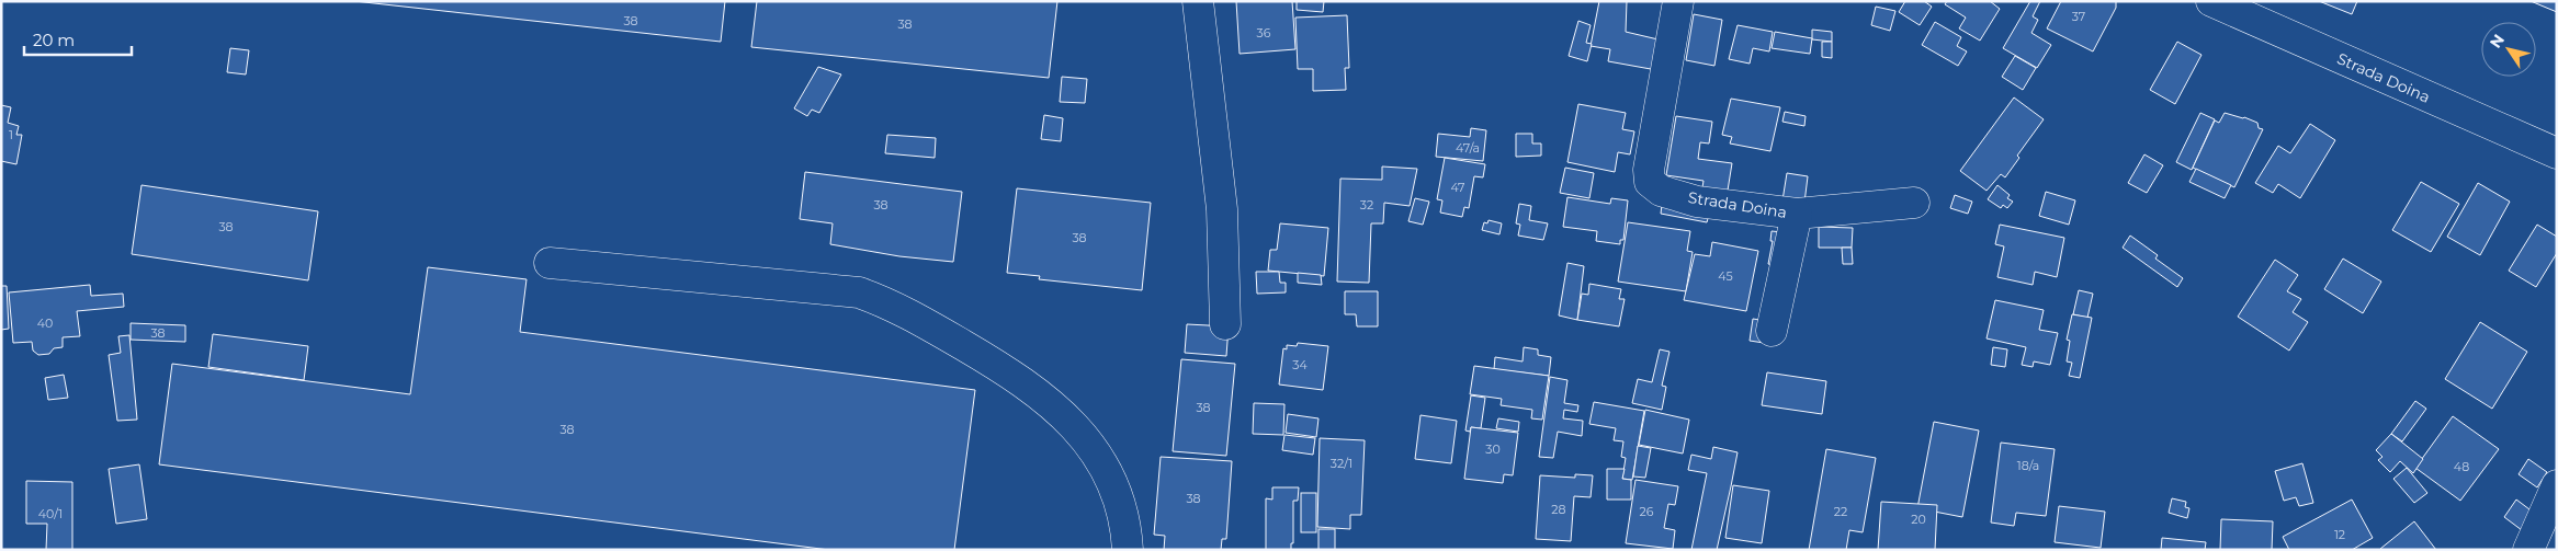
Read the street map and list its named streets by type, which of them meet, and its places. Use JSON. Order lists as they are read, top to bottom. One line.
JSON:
{"streets":{"street":["Strada Doina"]},"house_numbers":["37","38","38","36","1","47/a","47","38","32","38","38","45","40","38","34","38","38","30","32/1","18/a","48","38","28","26","22","40/1","20","12"],"scale_bar":"20 m","north":"top left"}
